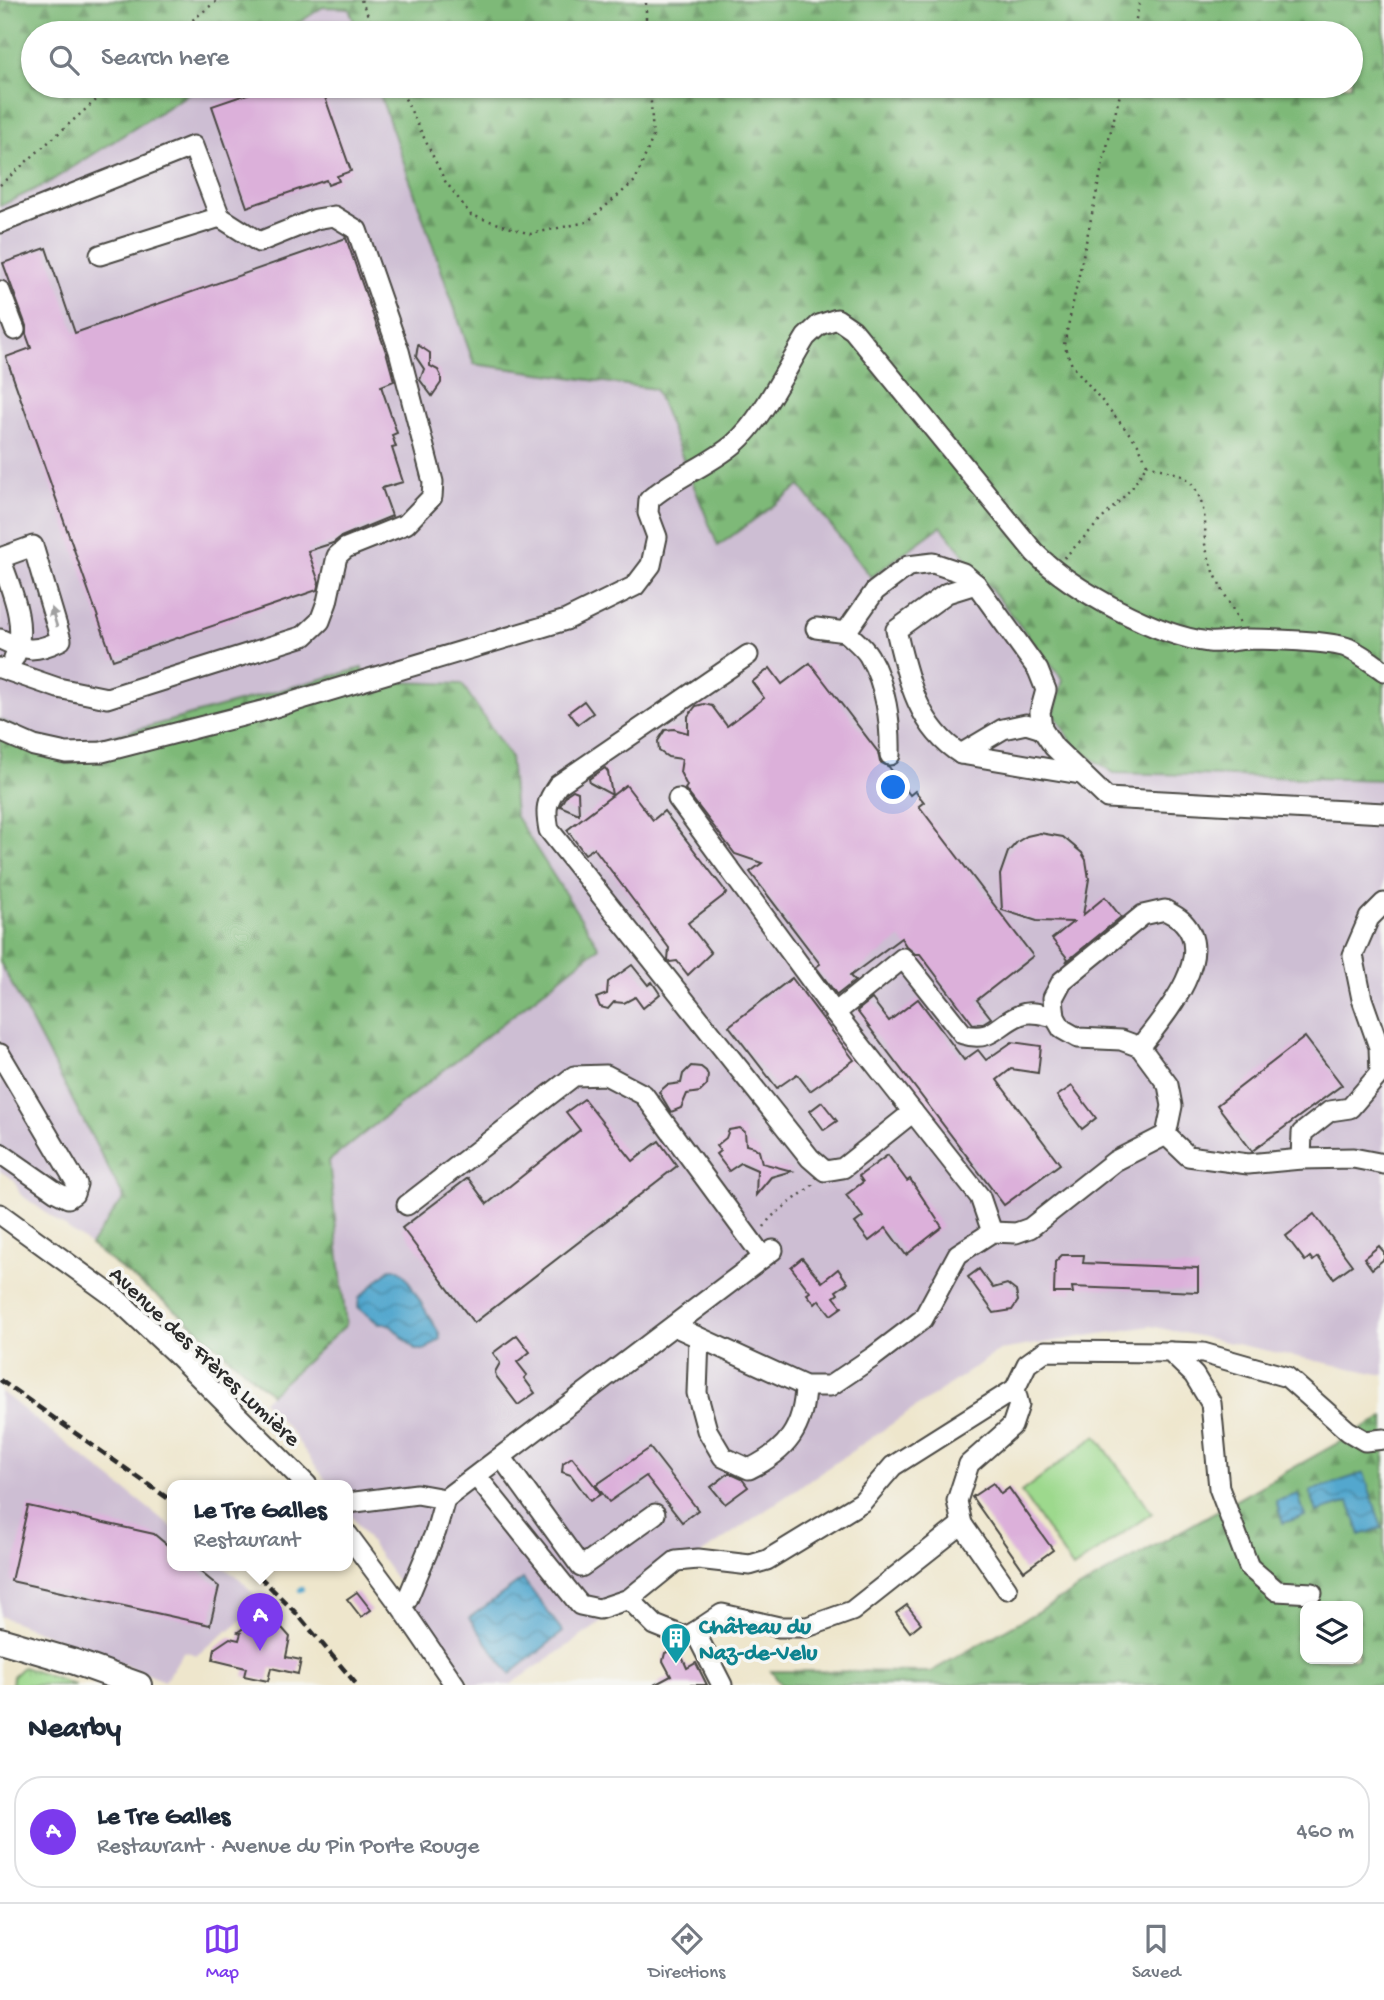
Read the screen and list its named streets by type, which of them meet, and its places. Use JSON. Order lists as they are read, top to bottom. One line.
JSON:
{"streets":{"street":["Avenue des Frères Lumière"]},"places":{"building":["Château du Naz-de-Velu"]},"page":{"search":"Search here","popup":["Le Tre Galles","Restaurant"],"pins":"A","heading":"Nearby","list":[{"mark":"A","name":"Le Tre Galles","note":"Restaurant · Avenue du Pin Porte Rouge","value":"460 m"}],"nav":["Map","Directions","Saved"]}}
